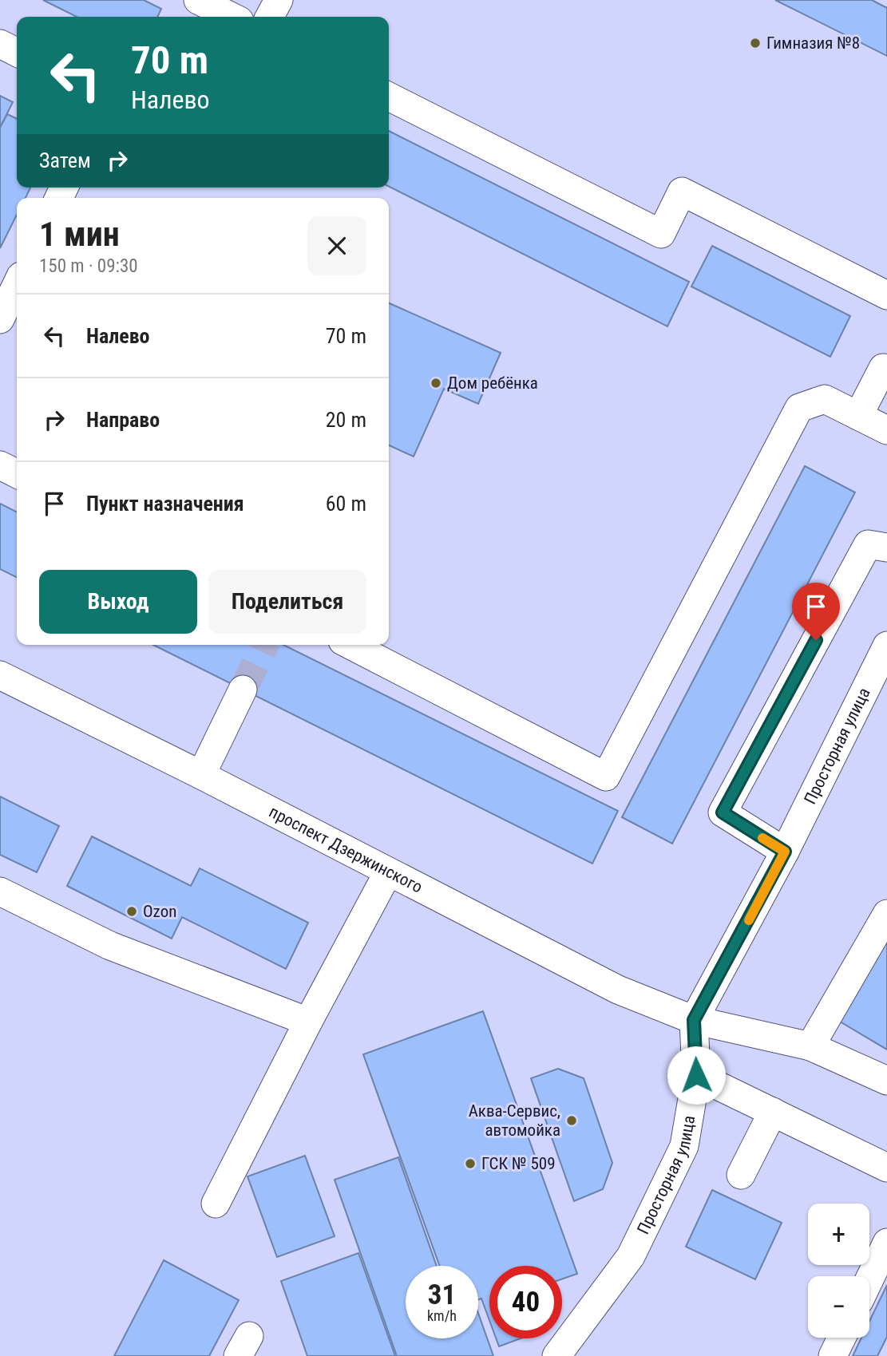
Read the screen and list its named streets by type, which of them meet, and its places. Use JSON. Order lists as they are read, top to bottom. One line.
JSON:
{"streets":{"street":["Просторная улица","проспект Дзержинского"]},"crossings":[["Просторная улица","проспект Дзержинского"]],"places":["Гимназия №8","Дом ребёнка","Ozon","Аква-Сервис, автомойка","ГСК № 509"],"page":{"turn":["70 m","Налево"],"then":"Затем","heading":["1 мин","150 m · 09:30"],"list":[{"name":"Налево","value":"70 m"},{"name":"Направо","value":"20 m"},{"name":"Пункт назначения","value":"60 m"}],"buttons":["Выход","Поделиться"],"map_buttons":["+","−"],"speed":"31 km/h","limit":"40"}}
